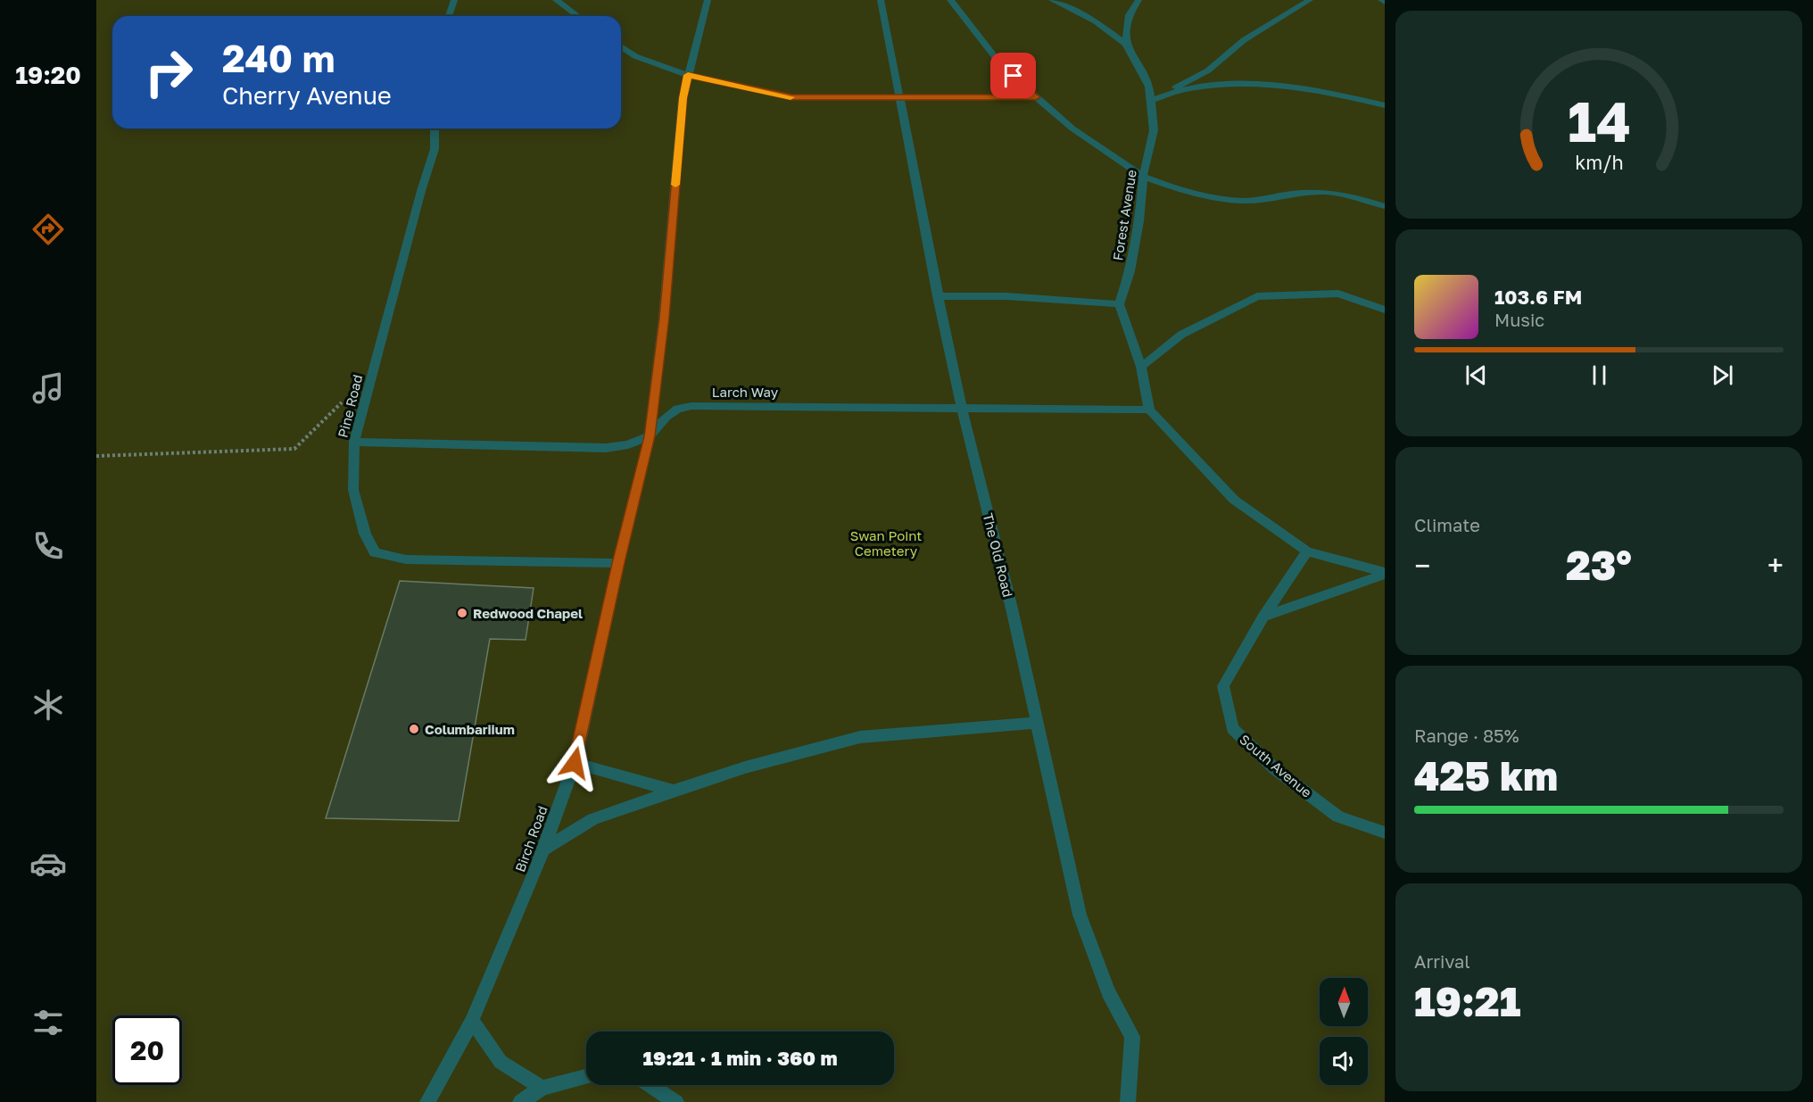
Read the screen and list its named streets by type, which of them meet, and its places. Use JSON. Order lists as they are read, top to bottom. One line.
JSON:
{"streets":{"lane":["Forest Avenue","Larch Way","Pine Road","The Old Road","South Avenue","Birch Road"]},"crossings":[["Larch Way","Pine Road"],["Larch Way","The Old Road"],["Larch Way","Birch Road"],["Pine Road","Birch Road"]],"parks":["Swan Point Cemetery"],"places":["Redwood Chapel","Columbariium"],"north":"top","page":{"tabs":"19:20","turn":["240 m","Cherry Avenue"],"song":["103.6 FM","Music"],"tile":["Climate",["Range · 85%","425 km"],["Arrival","19:21"]],"heat":["−","23°","+"],"limit":"20","trip":"19:21 · 1 min · 360 m","gauge":["14","km/h"]}}
